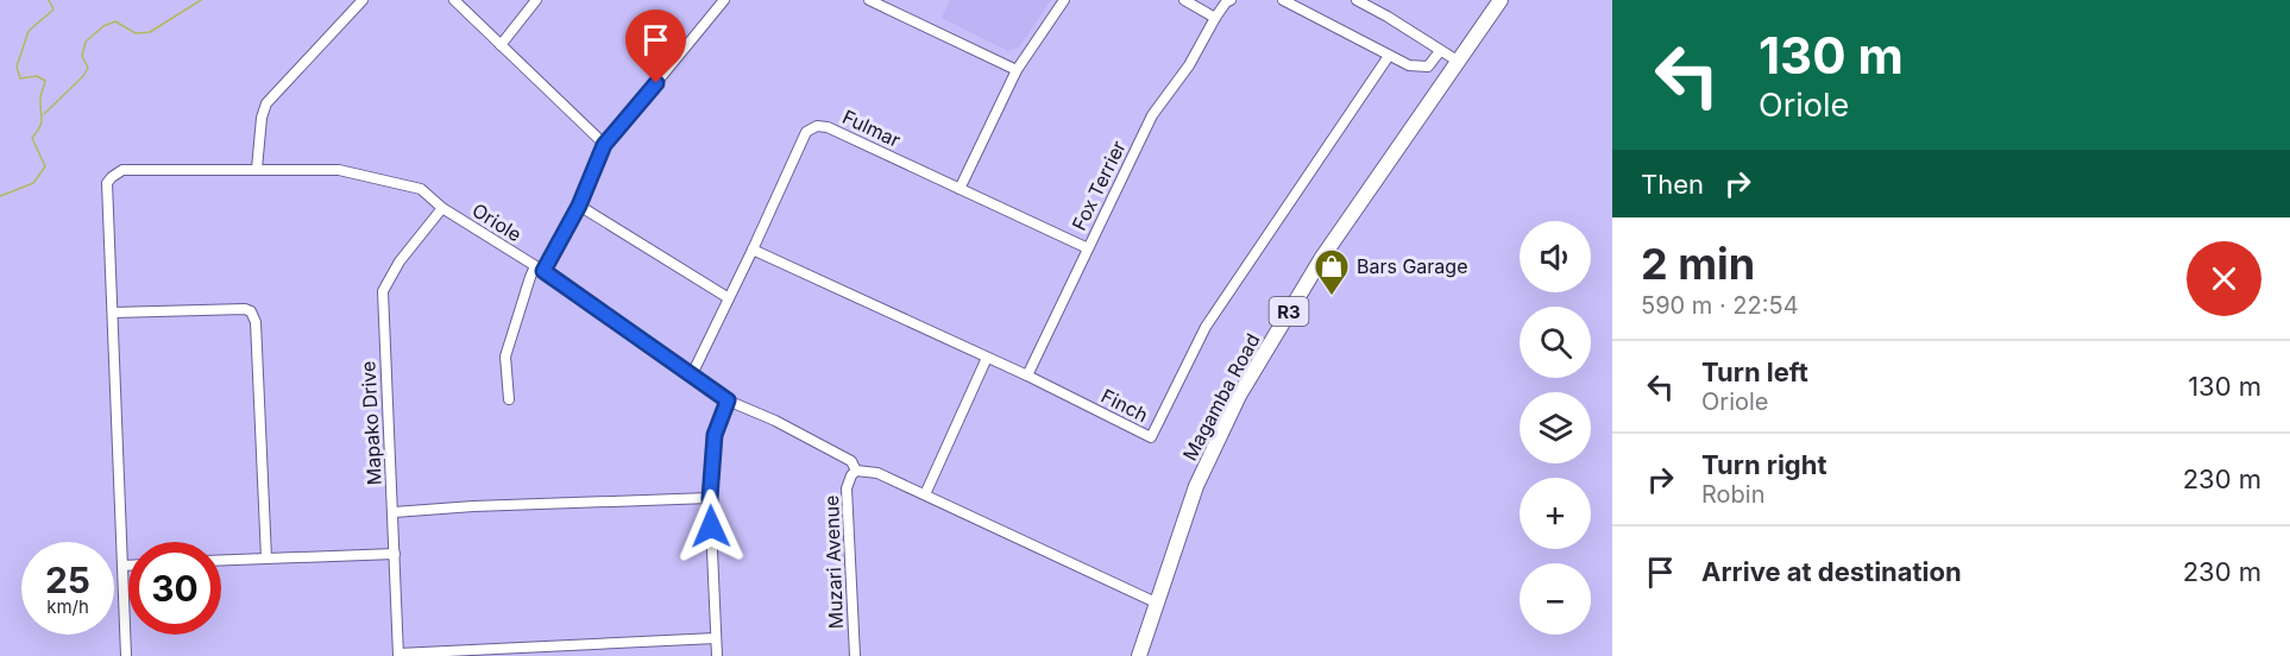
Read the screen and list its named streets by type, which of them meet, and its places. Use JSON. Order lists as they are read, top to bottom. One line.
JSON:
{"streets":{"highway":["R3","Magamba Road"],"street":["Fulmar","Fox Terrier","Oriole","Finch","Mapako Drive","Muzari Avenue"]},"crossings":[["Fulmar","Fox Terrier"],["Fulmar","Oriole"],["Fulmar","Finch"],["Fox Terrier","Finch"],["Oriole","Mapako Drive"],["Oriole","Muzari Avenue"]],"places":{"shop":["Bars Garage"]},"page":{"turn":["130 m","Oriole"],"then":"Then","heading":["2 min","590 m · 22:54"],"map_buttons":["+","−"],"list":[{"name":"Turn left","note":"Oriole","value":"130 m"},{"name":"Turn right","note":"Robin","value":"230 m"},{"name":"Arrive at destination","value":"230 m"}],"speed":"25 km/h","limit":"30"}}
